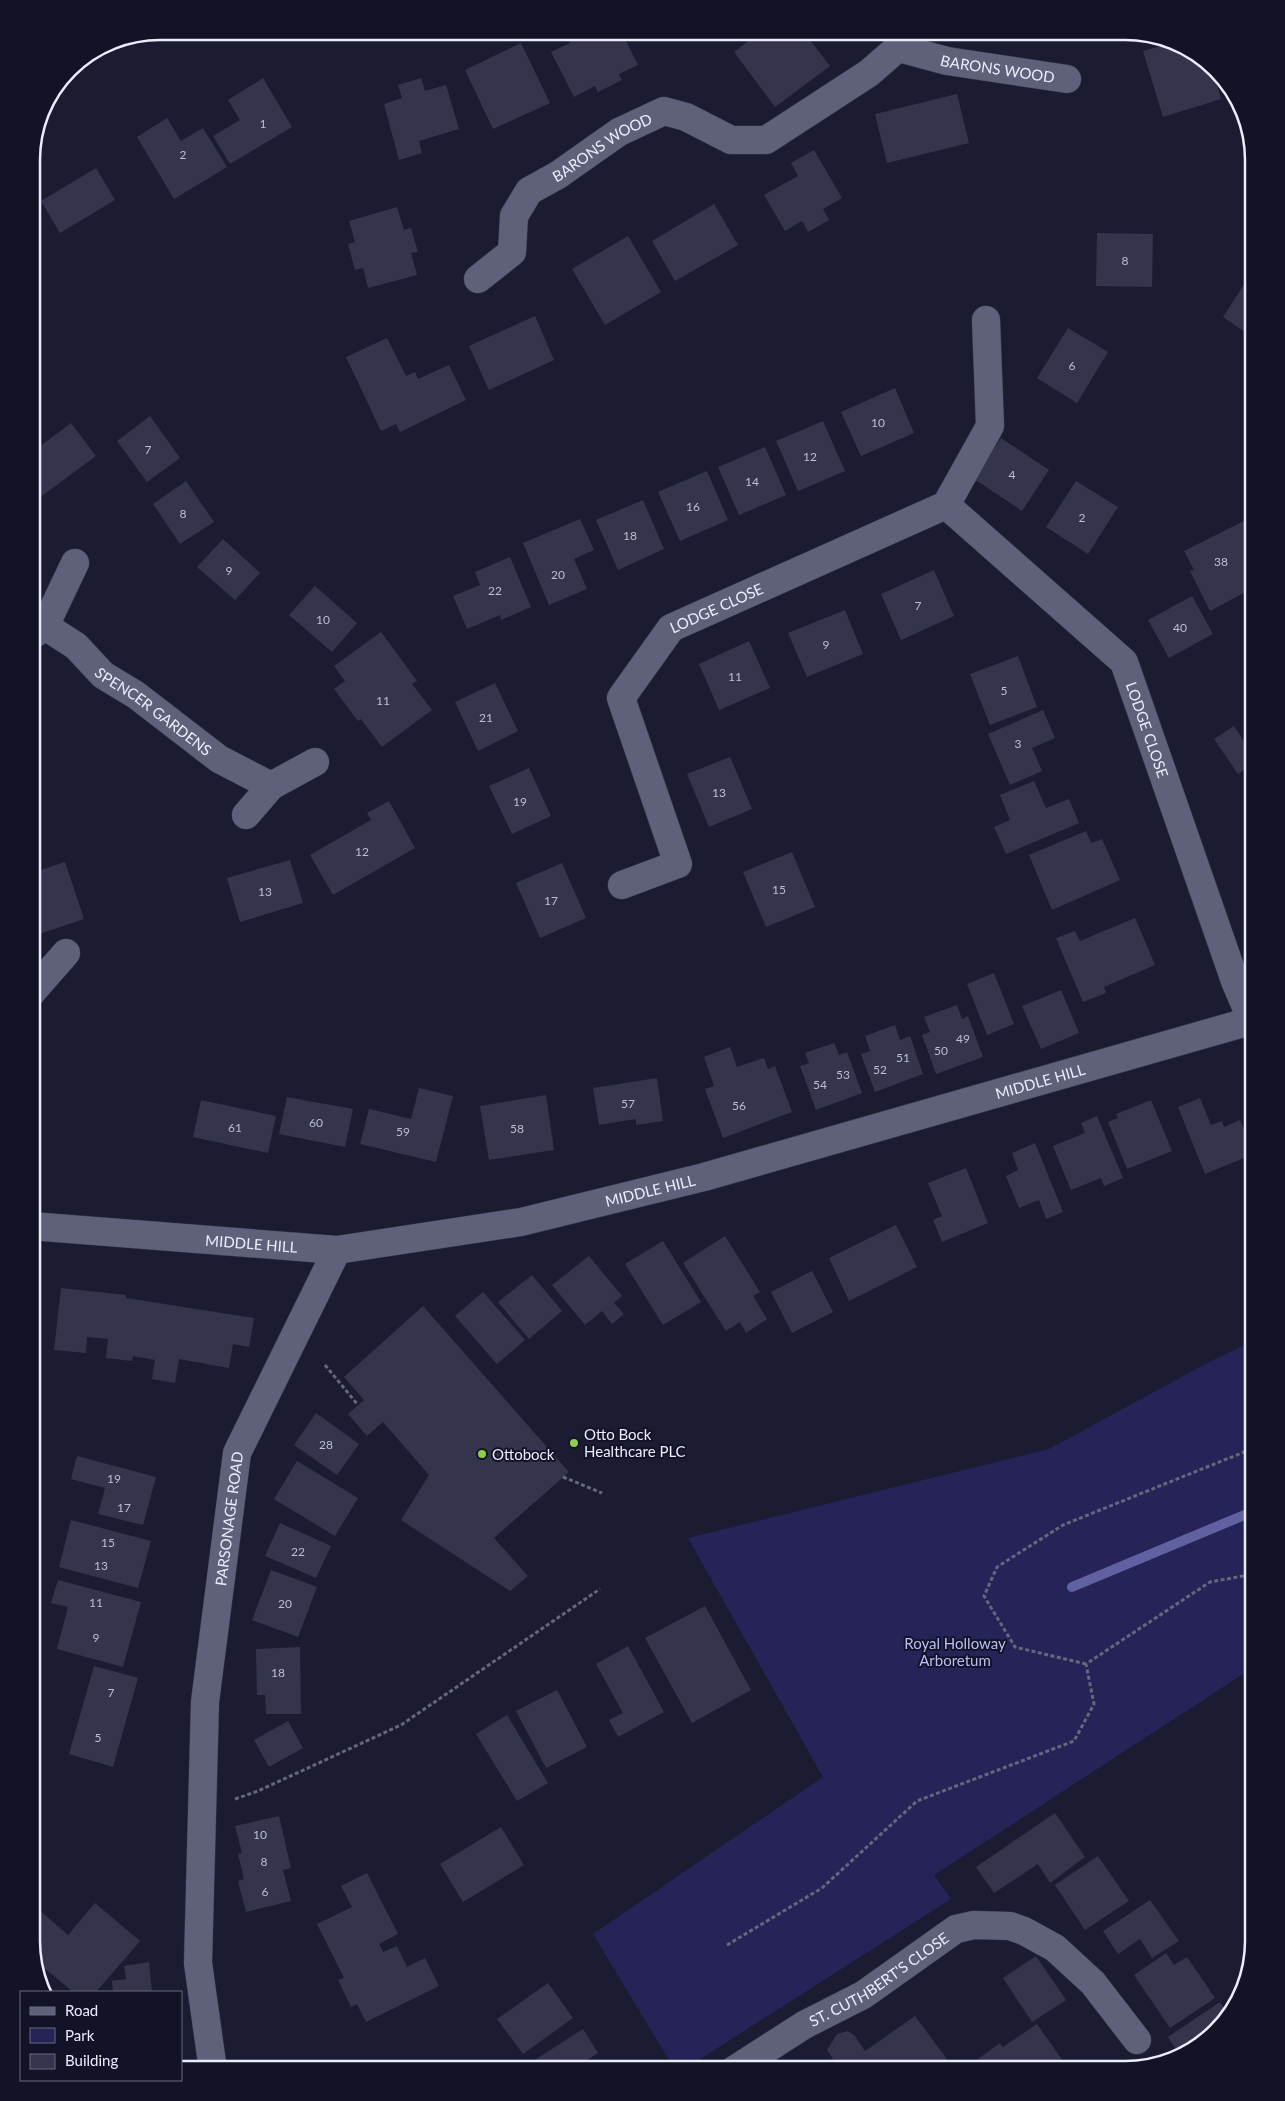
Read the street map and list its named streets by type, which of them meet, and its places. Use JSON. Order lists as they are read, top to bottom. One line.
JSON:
{"streets":{"street":["BARONS WOOD","LODGE CLOSE","SPENCER GARDENS","MIDDLE HILL","PARSONAGE ROAD","ST. CUTHBERT'S CLOSE"]},"crossings":[["MIDDLE HILL","PARSONAGE ROAD"]],"parks":["Royal Holloway Arboretum"],"places":["Otto Bock Healthcare PLC","Ottobock"],"house_numbers":["1","2","8","6","10","7","12","4","14","16","8","2","18","38","9","20","22","7","10","40","9","11","5","11","21","3","13","19","12","15","13","17","49","50","51","52","53","54","57","56","60","61","58","59","28","19","17","15","22","13","11","20","9","18","7","5","10","8","6"],"legend":["Road","Park","Building"]}
